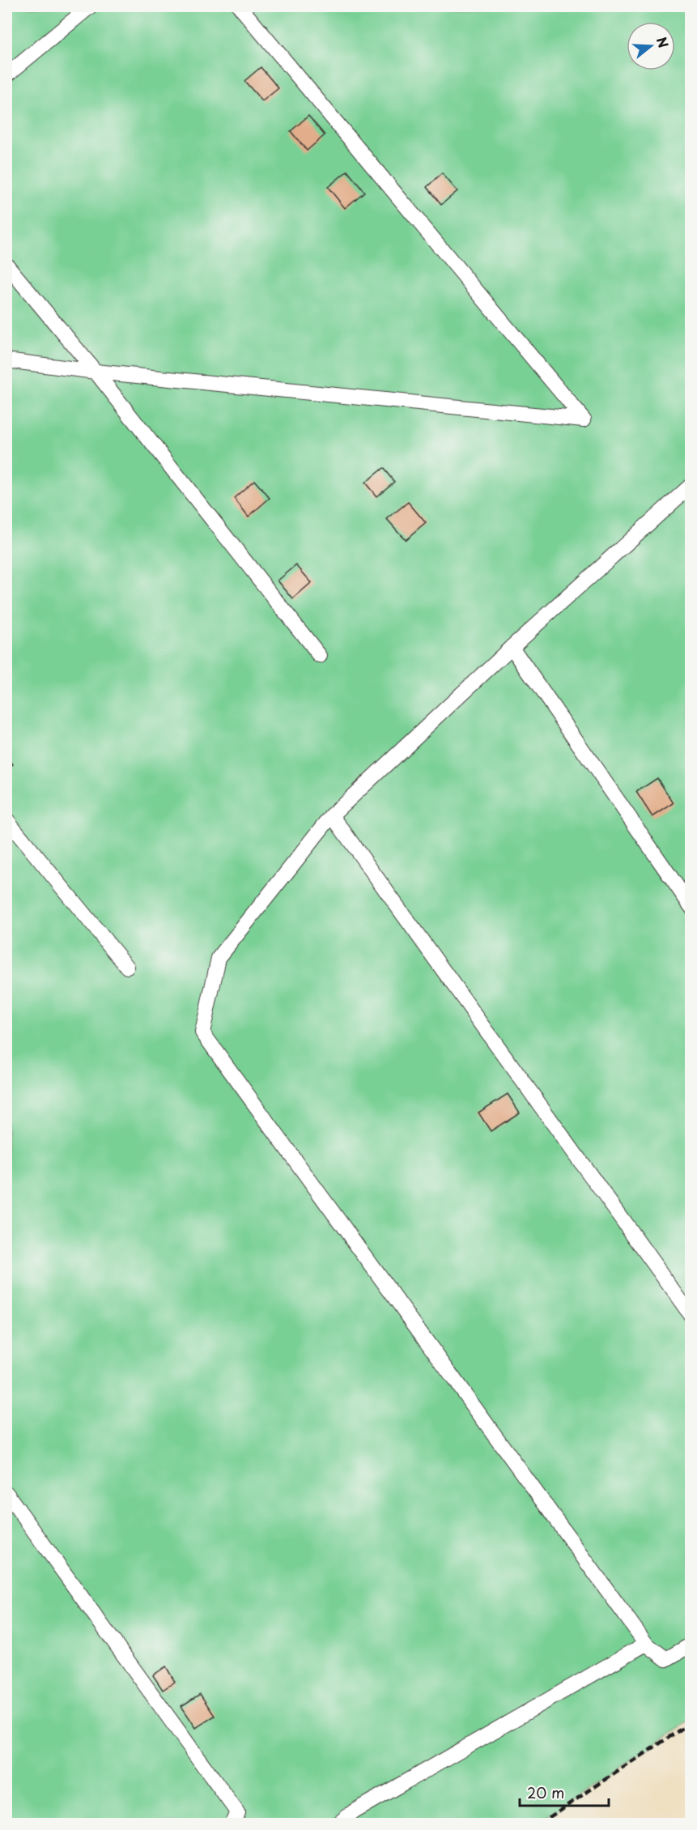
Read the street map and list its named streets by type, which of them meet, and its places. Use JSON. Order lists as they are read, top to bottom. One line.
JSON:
{"scale_bar":"20 m","north":"right"}
